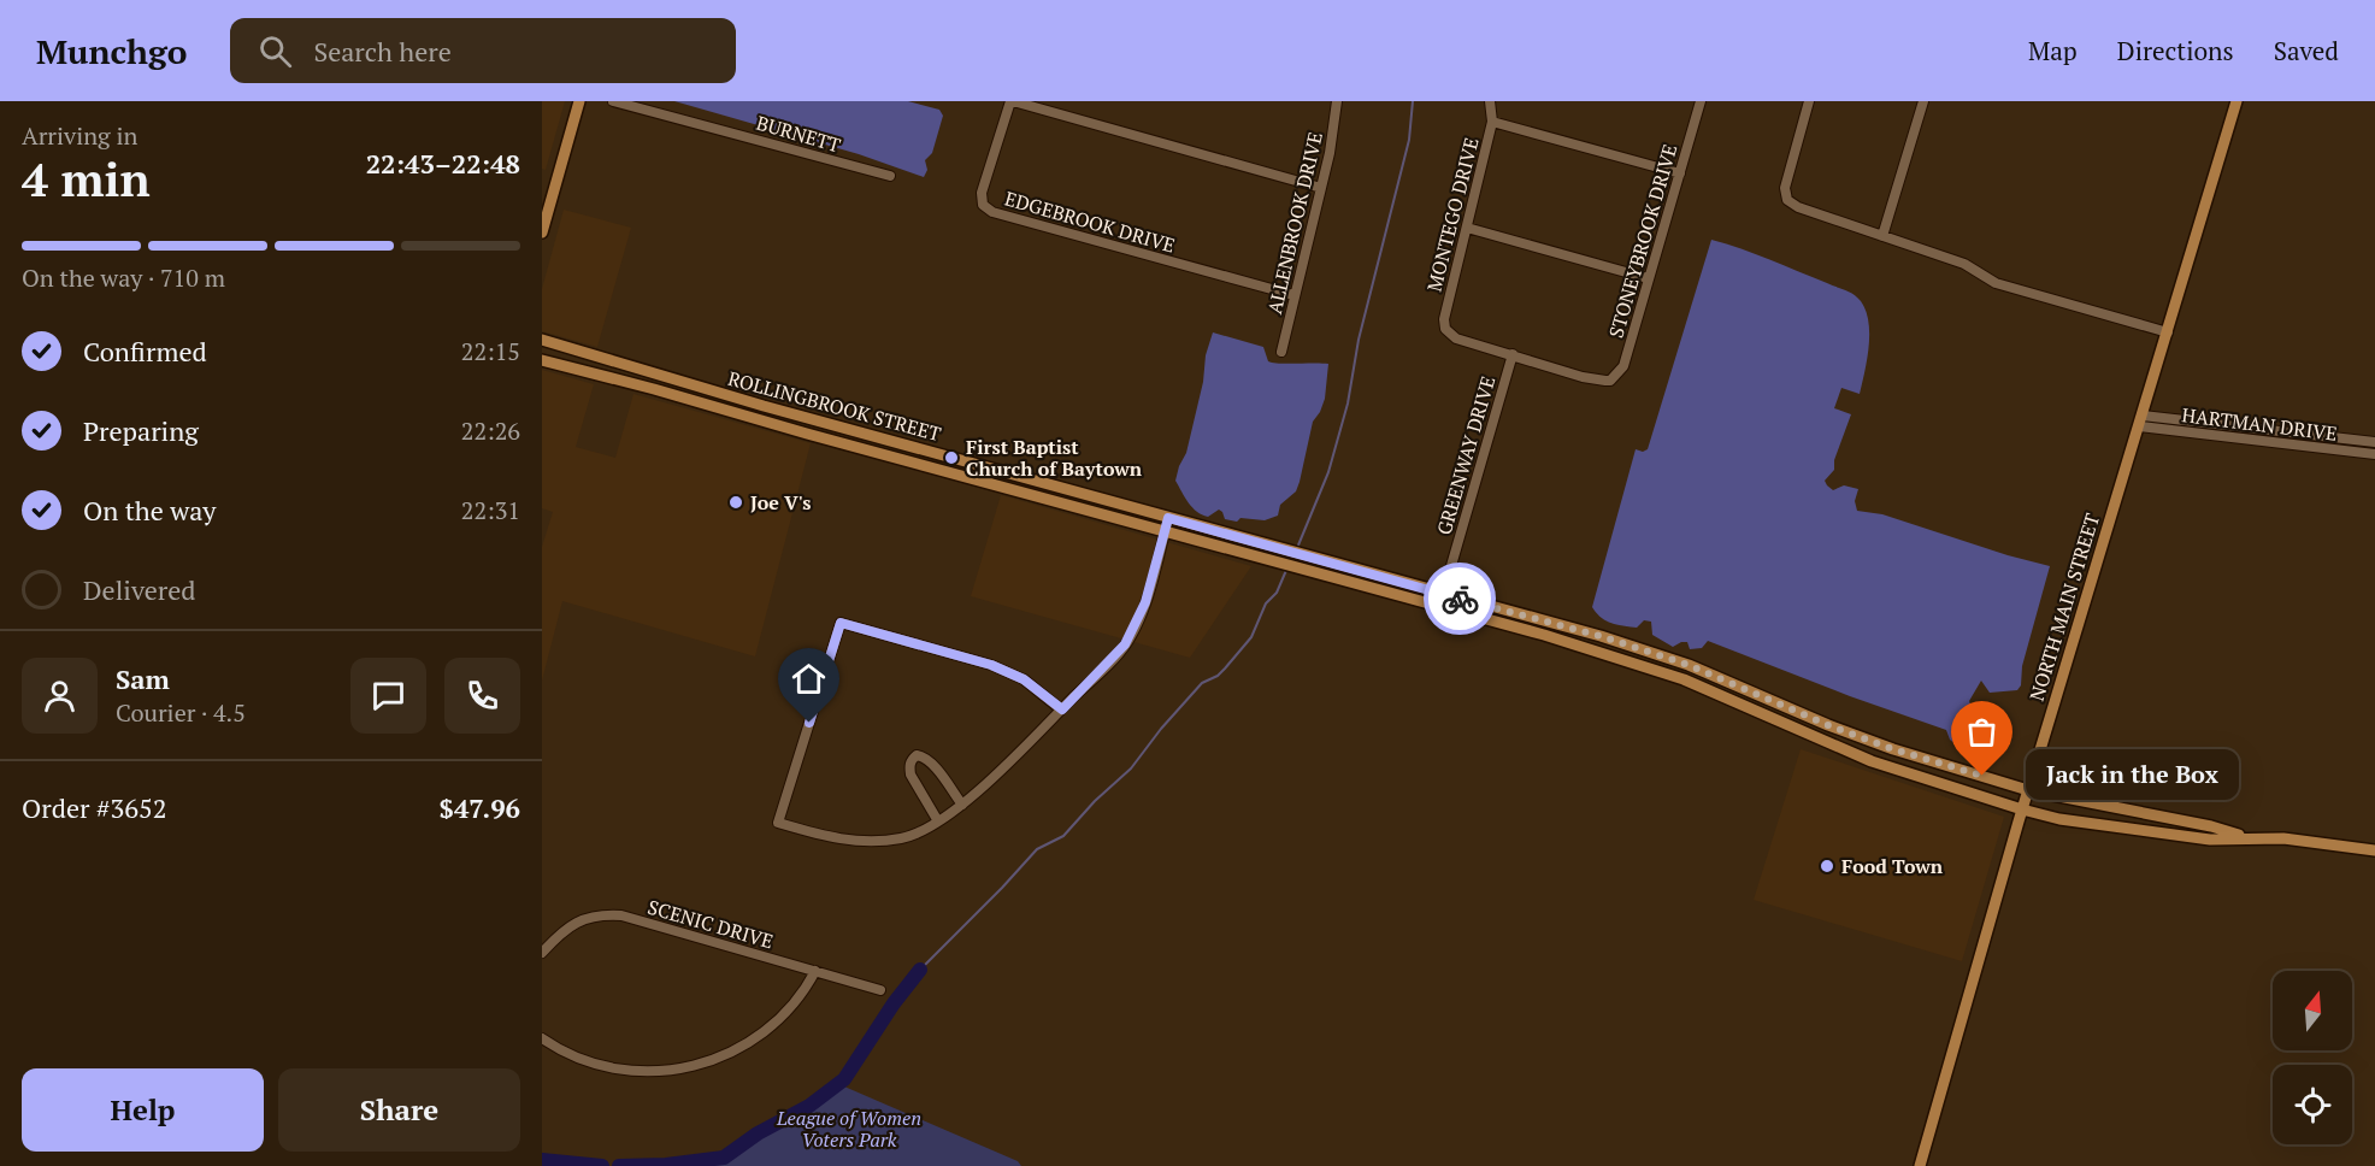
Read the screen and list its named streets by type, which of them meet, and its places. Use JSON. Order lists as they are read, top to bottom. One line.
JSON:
{"streets":{"main road":["ROLLINGBROOK STREET","NORTH MAIN STREET"],"street":["BURNETT","MONTEGO DRIVE","EDGEBROOK DRIVE","ALLENBROOK DRIVE","STONEYBROOK DRIVE","HARTMAN DRIVE","GREENWAY DRIVE","SCENIC DRIVE"]},"crossings":[["MONTEGO DRIVE","STONEYBROOK DRIVE"],["MONTEGO DRIVE","GREENWAY DRIVE"],["EDGEBROOK DRIVE","ALLENBROOK DRIVE"],["STONEYBROOK DRIVE","GREENWAY DRIVE"],["ROLLINGBROOK STREET","GREENWAY DRIVE"],["ROLLINGBROOK STREET","NORTH MAIN STREET"],["HARTMAN DRIVE","NORTH MAIN STREET"]],"parks":["League of Women Voters Park"],"places":["First Baptist Church of Baytown","Joe V's","Jack in the Box","Food Town"],"north":"top","page":{"header":"Munchgo","search":"Search here","nav":["Map","Directions","Saved"],"heading":["4 min","Arriving in","22:43–22:48"],"panel":["Sam","Courier · 4.5","Order #3652","$47.96"],"bar":"On the way · 710 m","list":[["Confirmed","22:15"],["Preparing","22:26"],["On the way","22:31"],"Delivered"],"bubble":"Jack in the Box","buttons":["Help","Share"]}}
